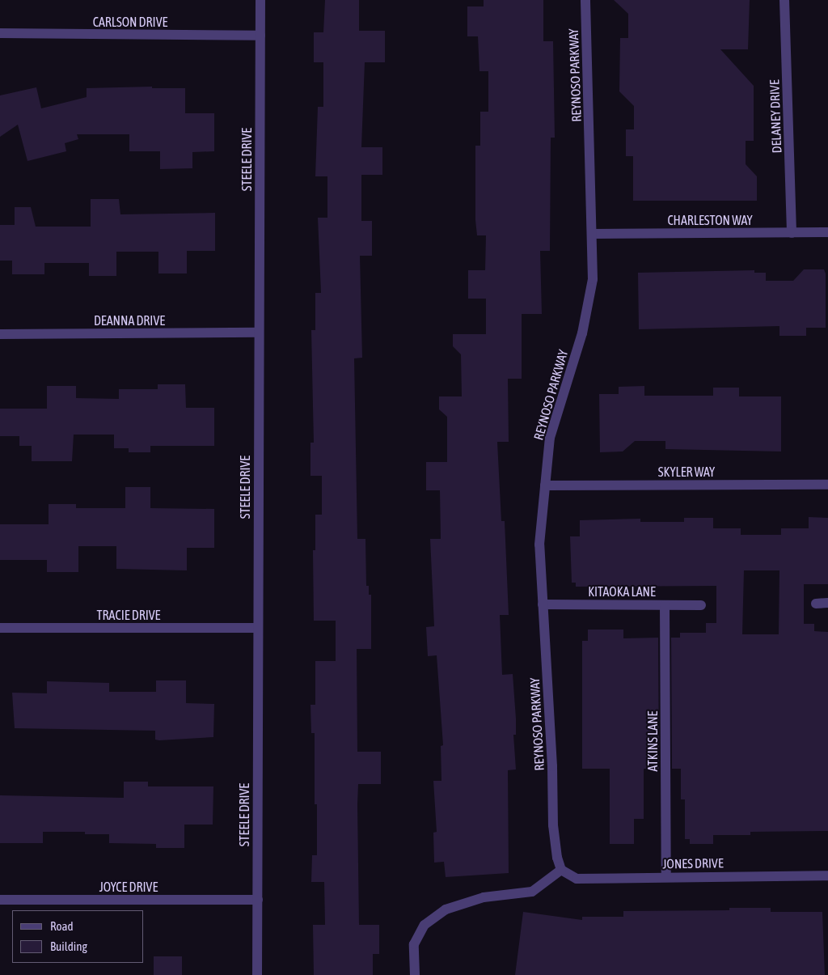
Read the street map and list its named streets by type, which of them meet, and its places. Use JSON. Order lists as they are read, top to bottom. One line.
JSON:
{"streets":{"street":["CARLSON DRIVE","REYNOSO PARKWAY","DELANEY DRIVE","STEELE DRIVE","CHARLESTON WAY","DEANNA DRIVE","SKYLER WAY","KITAOKA LANE","TRACIE DRIVE","ATKINS LANE","JONES DRIVE","JOYCE DRIVE"]},"crossings":[["CARLSON DRIVE","STEELE DRIVE"],["REYNOSO PARKWAY","CHARLESTON WAY"],["REYNOSO PARKWAY","SKYLER WAY"],["REYNOSO PARKWAY","KITAOKA LANE"],["REYNOSO PARKWAY","JONES DRIVE"],["DELANEY DRIVE","CHARLESTON WAY"],["STEELE DRIVE","DEANNA DRIVE"],["STEELE DRIVE","TRACIE DRIVE"],["STEELE DRIVE","JOYCE DRIVE"],["KITAOKA LANE","ATKINS LANE"],["ATKINS LANE","JONES DRIVE"]],"legend":["Road","Building"]}
